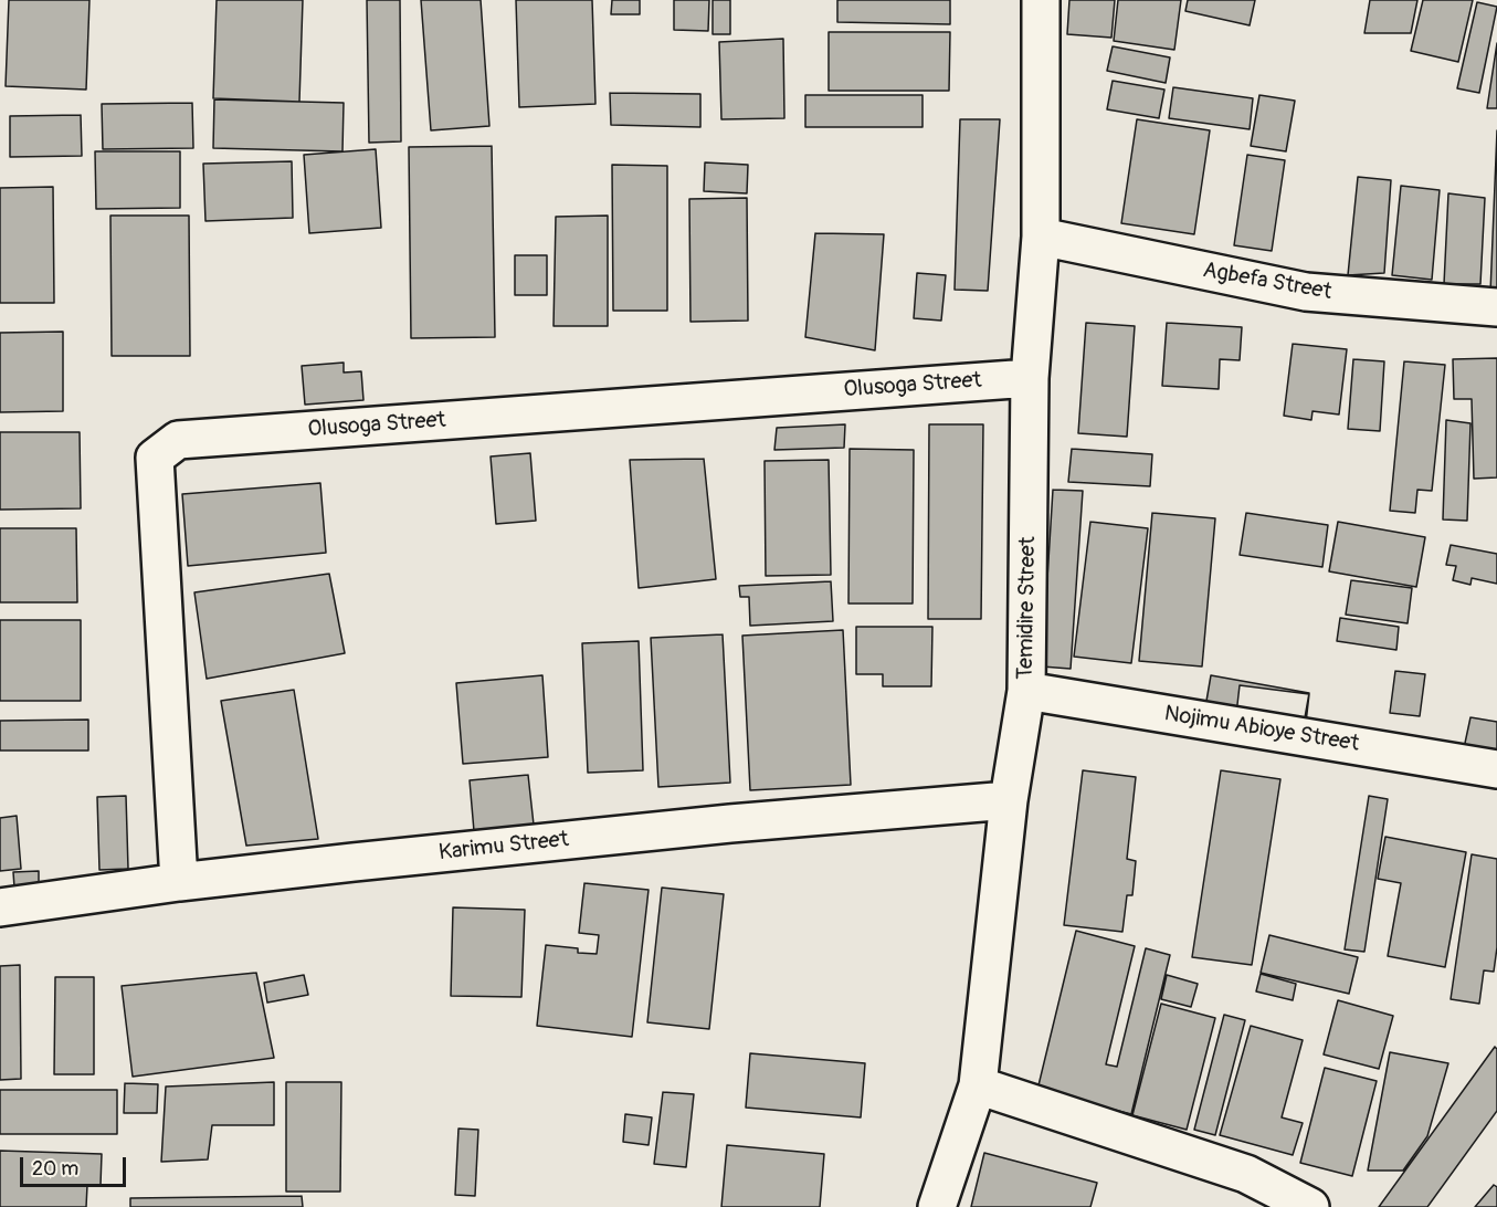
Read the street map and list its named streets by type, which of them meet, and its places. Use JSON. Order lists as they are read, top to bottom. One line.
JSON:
{"streets":{"street":["Agbefa Street","Olusoga Street","Temidire Street","Nojimu Abioye Street","Karimu Street"]},"crossings":[["Agbefa Street","Temidire Street"],["Olusoga Street","Temidire Street"],["Olusoga Street","Karimu Street"],["Temidire Street","Nojimu Abioye Street"],["Temidire Street","Karimu Street"]],"scale_bar":"20 m"}
